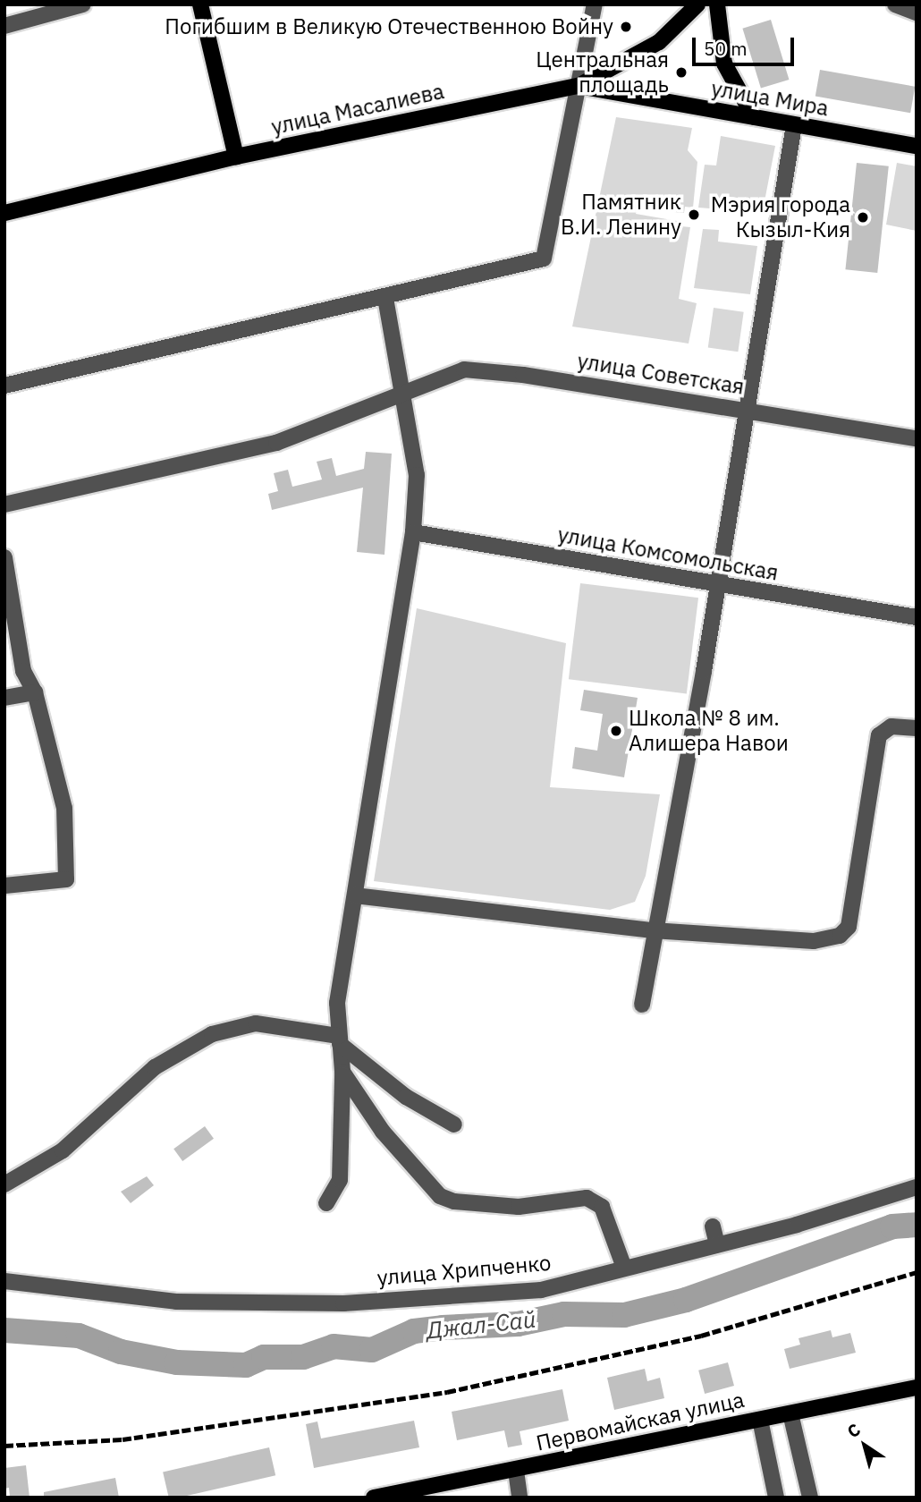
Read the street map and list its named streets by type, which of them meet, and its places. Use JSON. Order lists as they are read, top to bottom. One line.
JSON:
{"streets":{"main road":["улица Мира","улица Масалиева","Первомайская улица"],"street":["улица Советская","улица Комсомольская","улица Хрипченко"]},"crossings":[["улица Мира","улица Масалиева"]],"water":["Джал-Сай"],"places":["Погибшим в Великую Отечественною Войну","Центральная площадь","Памятник В.И. Ленину","Мэрия города Кызыл-Кия","Школа № 8 им. Алишера Навои"],"scale_bar":"50 m","north":"top left"}
